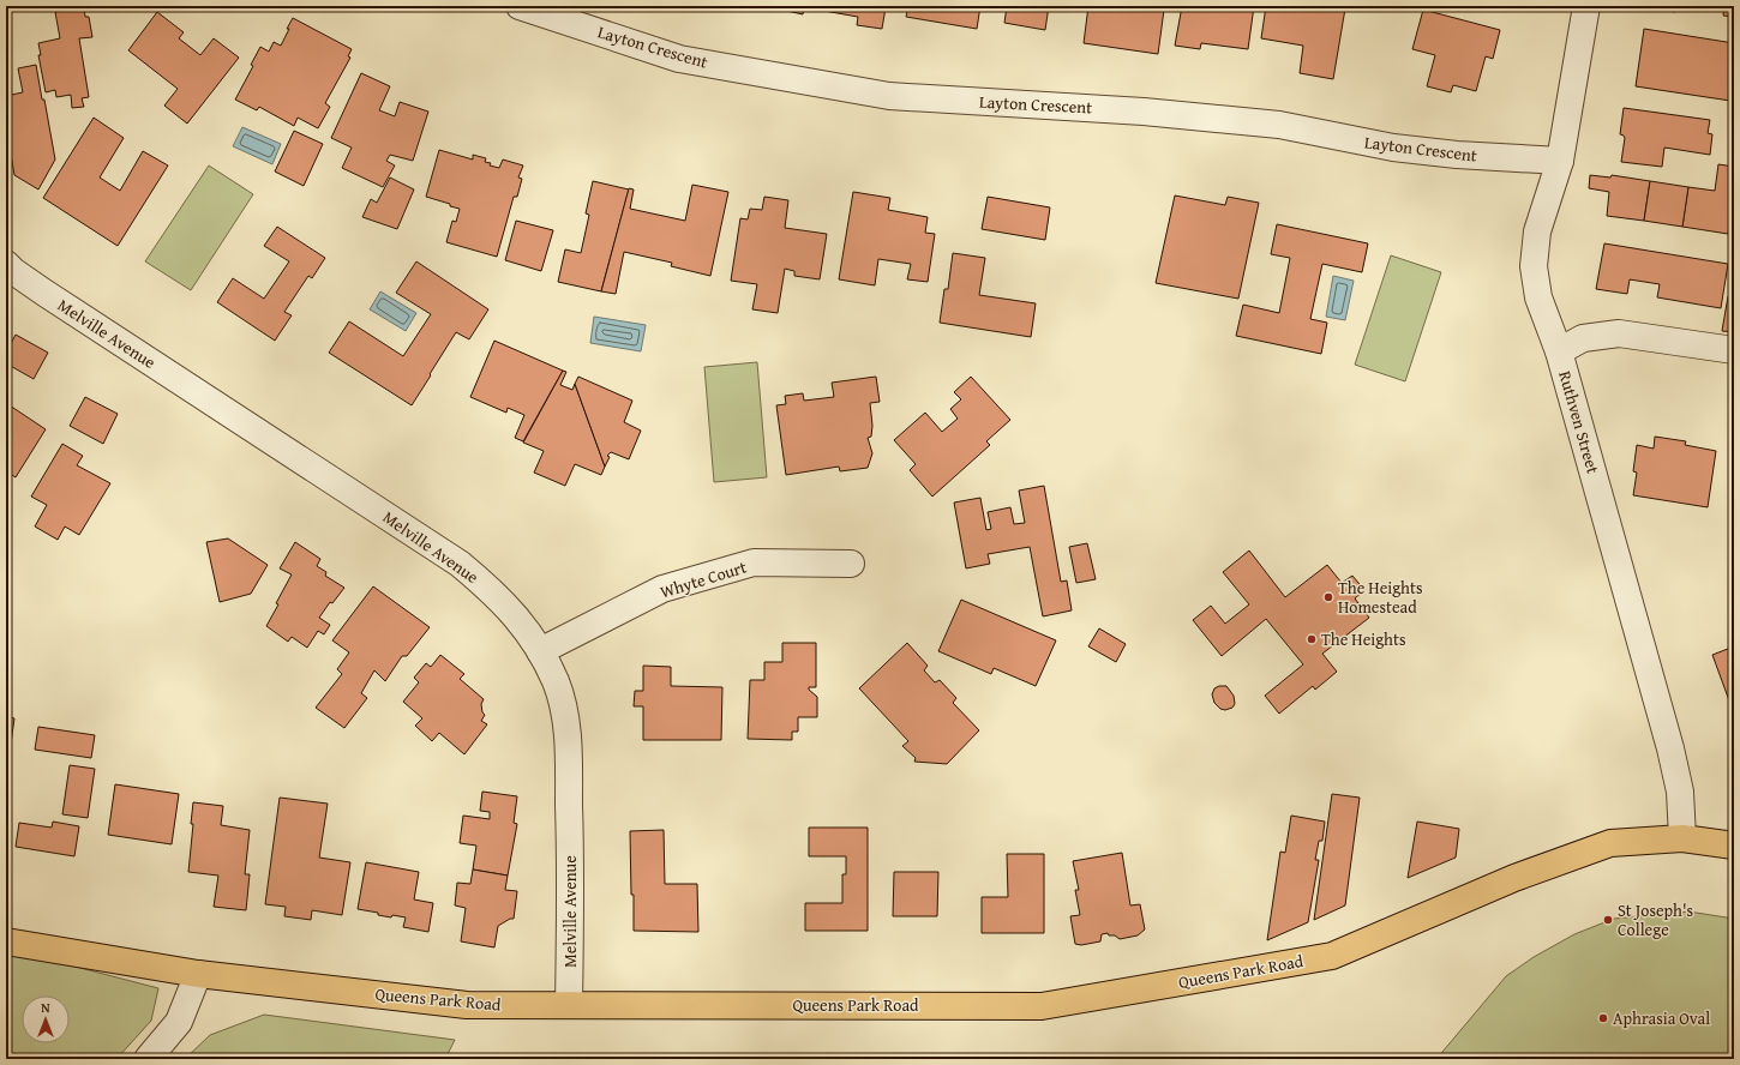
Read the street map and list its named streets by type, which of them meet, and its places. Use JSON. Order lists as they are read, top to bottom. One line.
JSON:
{"streets":{"main road":["Queens Park Road"],"street":["Layton Crescent","Melville Avenue","Ruthven Street","Whyte Court"]},"crossings":[["Layton Crescent","Ruthven Street"],["Melville Avenue","Whyte Court"],["Melville Avenue","Queens Park Road"],["Ruthven Street","Queens Park Road"]],"places":["The Heights Homestead","The Heights","St Joseph's College","Aphrasia Oval"],"north":"top"}
